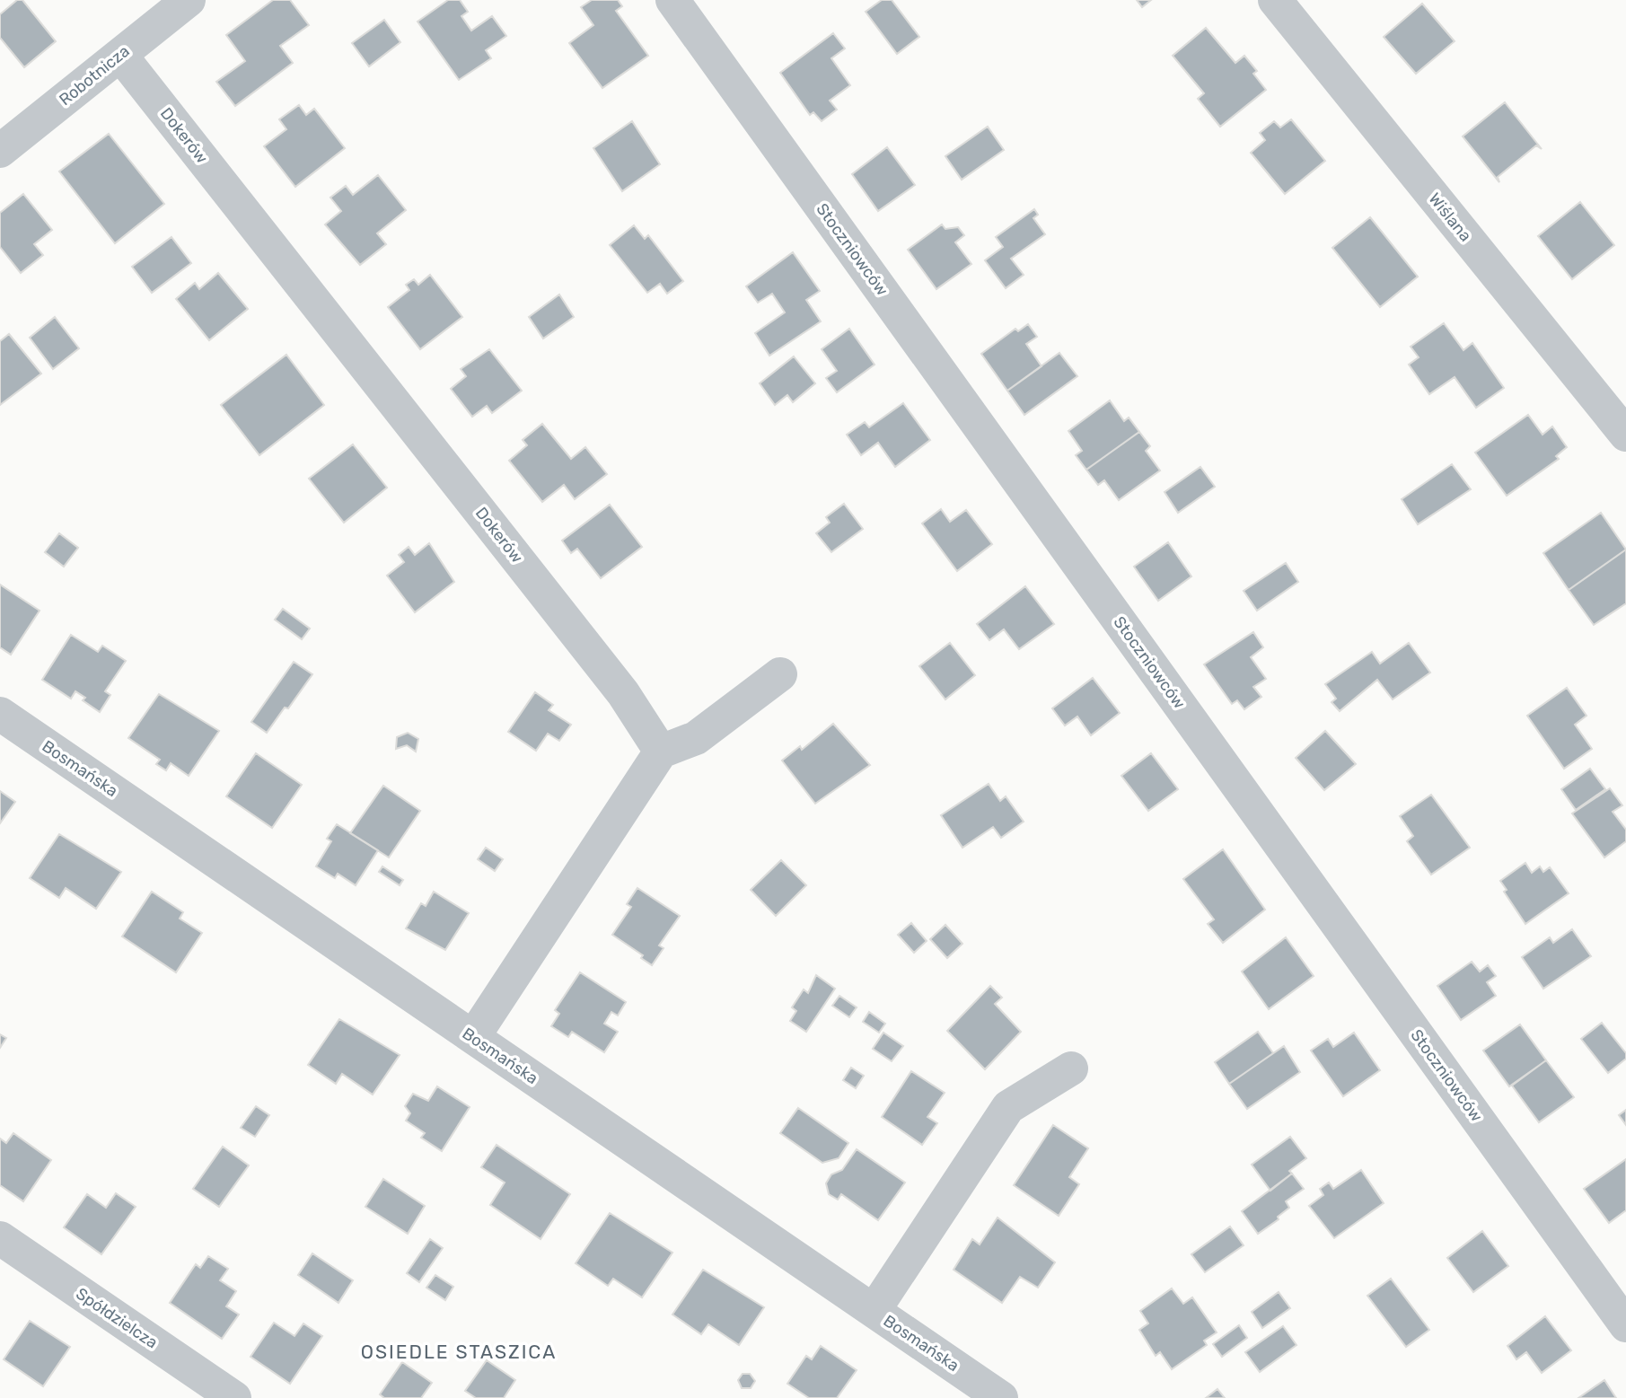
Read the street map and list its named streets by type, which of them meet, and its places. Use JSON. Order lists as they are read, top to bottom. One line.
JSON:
{"streets":{"street":["Robotnicza","Dokerów","Wiślana","Stoczniowców","Bosmańska","Spółdzielcza"]},"crossings":[["Robotnicza","Dokerów"]],"districts":["OSIEDLE STASZICA"]}
